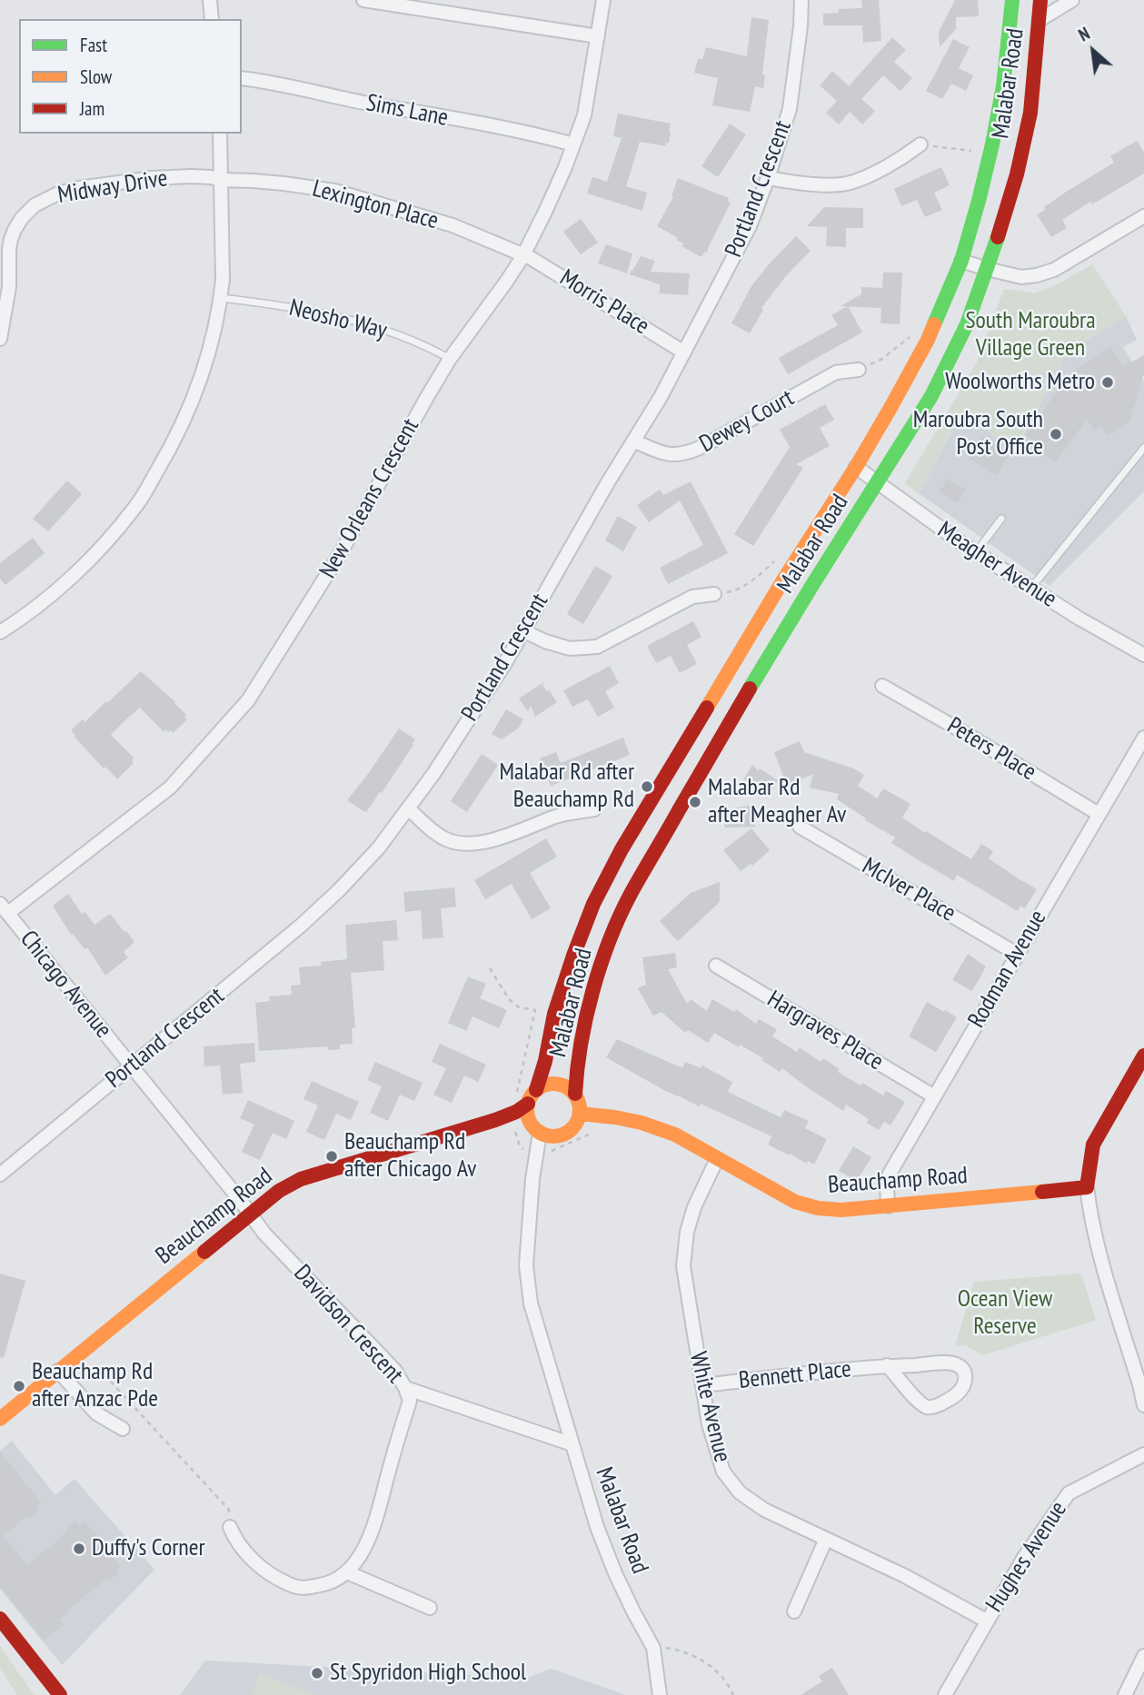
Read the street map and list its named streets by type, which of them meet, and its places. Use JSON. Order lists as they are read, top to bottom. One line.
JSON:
{"streets":{"main road":["Malabar Road","Beauchamp Road"],"street":["Sims Lane","Midway Drive","Portland Crescent","Lexington Place","Morris Place","Dewey Court","New Orleans Crescent","Meagher Avenue","Peters Place","McIver Place","Rodman Avenue","Chicago Avenue","Hargraves Place","Davidson Crescent","Bennett Place","White Avenue","Hughes Avenue"],"lane":["Neosho Way"]},"crossings":[["Malabar Road","Meagher Avenue"],["Malabar Road","Beauchamp Road"],["Malabar Road","Davidson Crescent"],["Sims Lane","New Orleans Crescent"],["Midway Drive","Lexington Place"],["Portland Crescent","Morris Place"],["Portland Crescent","Dewey Court"],["Portland Crescent","Chicago Avenue"],["Lexington Place","Morris Place"],["Lexington Place","New Orleans Crescent"],["Morris Place","New Orleans Crescent"],["Neosho Way","New Orleans Crescent"],["New Orleans Crescent","Chicago Avenue"],["Peters Place","Rodman Avenue"],["McIver Place","Rodman Avenue"],["Rodman Avenue","Hargraves Place"],["Rodman Avenue","Beauchamp Road"],["Chicago Avenue","Beauchamp Road"],["Chicago Avenue","Davidson Crescent"],["Beauchamp Road","Davidson Crescent"],["Beauchamp Road","White Avenue"],["Bennett Place","White Avenue"],["White Avenue","Hughes Avenue"]],"parks":["South Maroubra Village Green","Ocean View Reserve"],"places":["Woolworths Metro","Maroubra South Post Office","Malabar Rd after Beauchamp Rd","Malabar Rd after Meagher Av","Beauchamp Rd after Chicago Av","Beauchamp Rd after Anzac Pde","Duffy's Corner","St Spyridon High School"],"legend":["Fast","Slow","Jam"],"north":"top left"}
